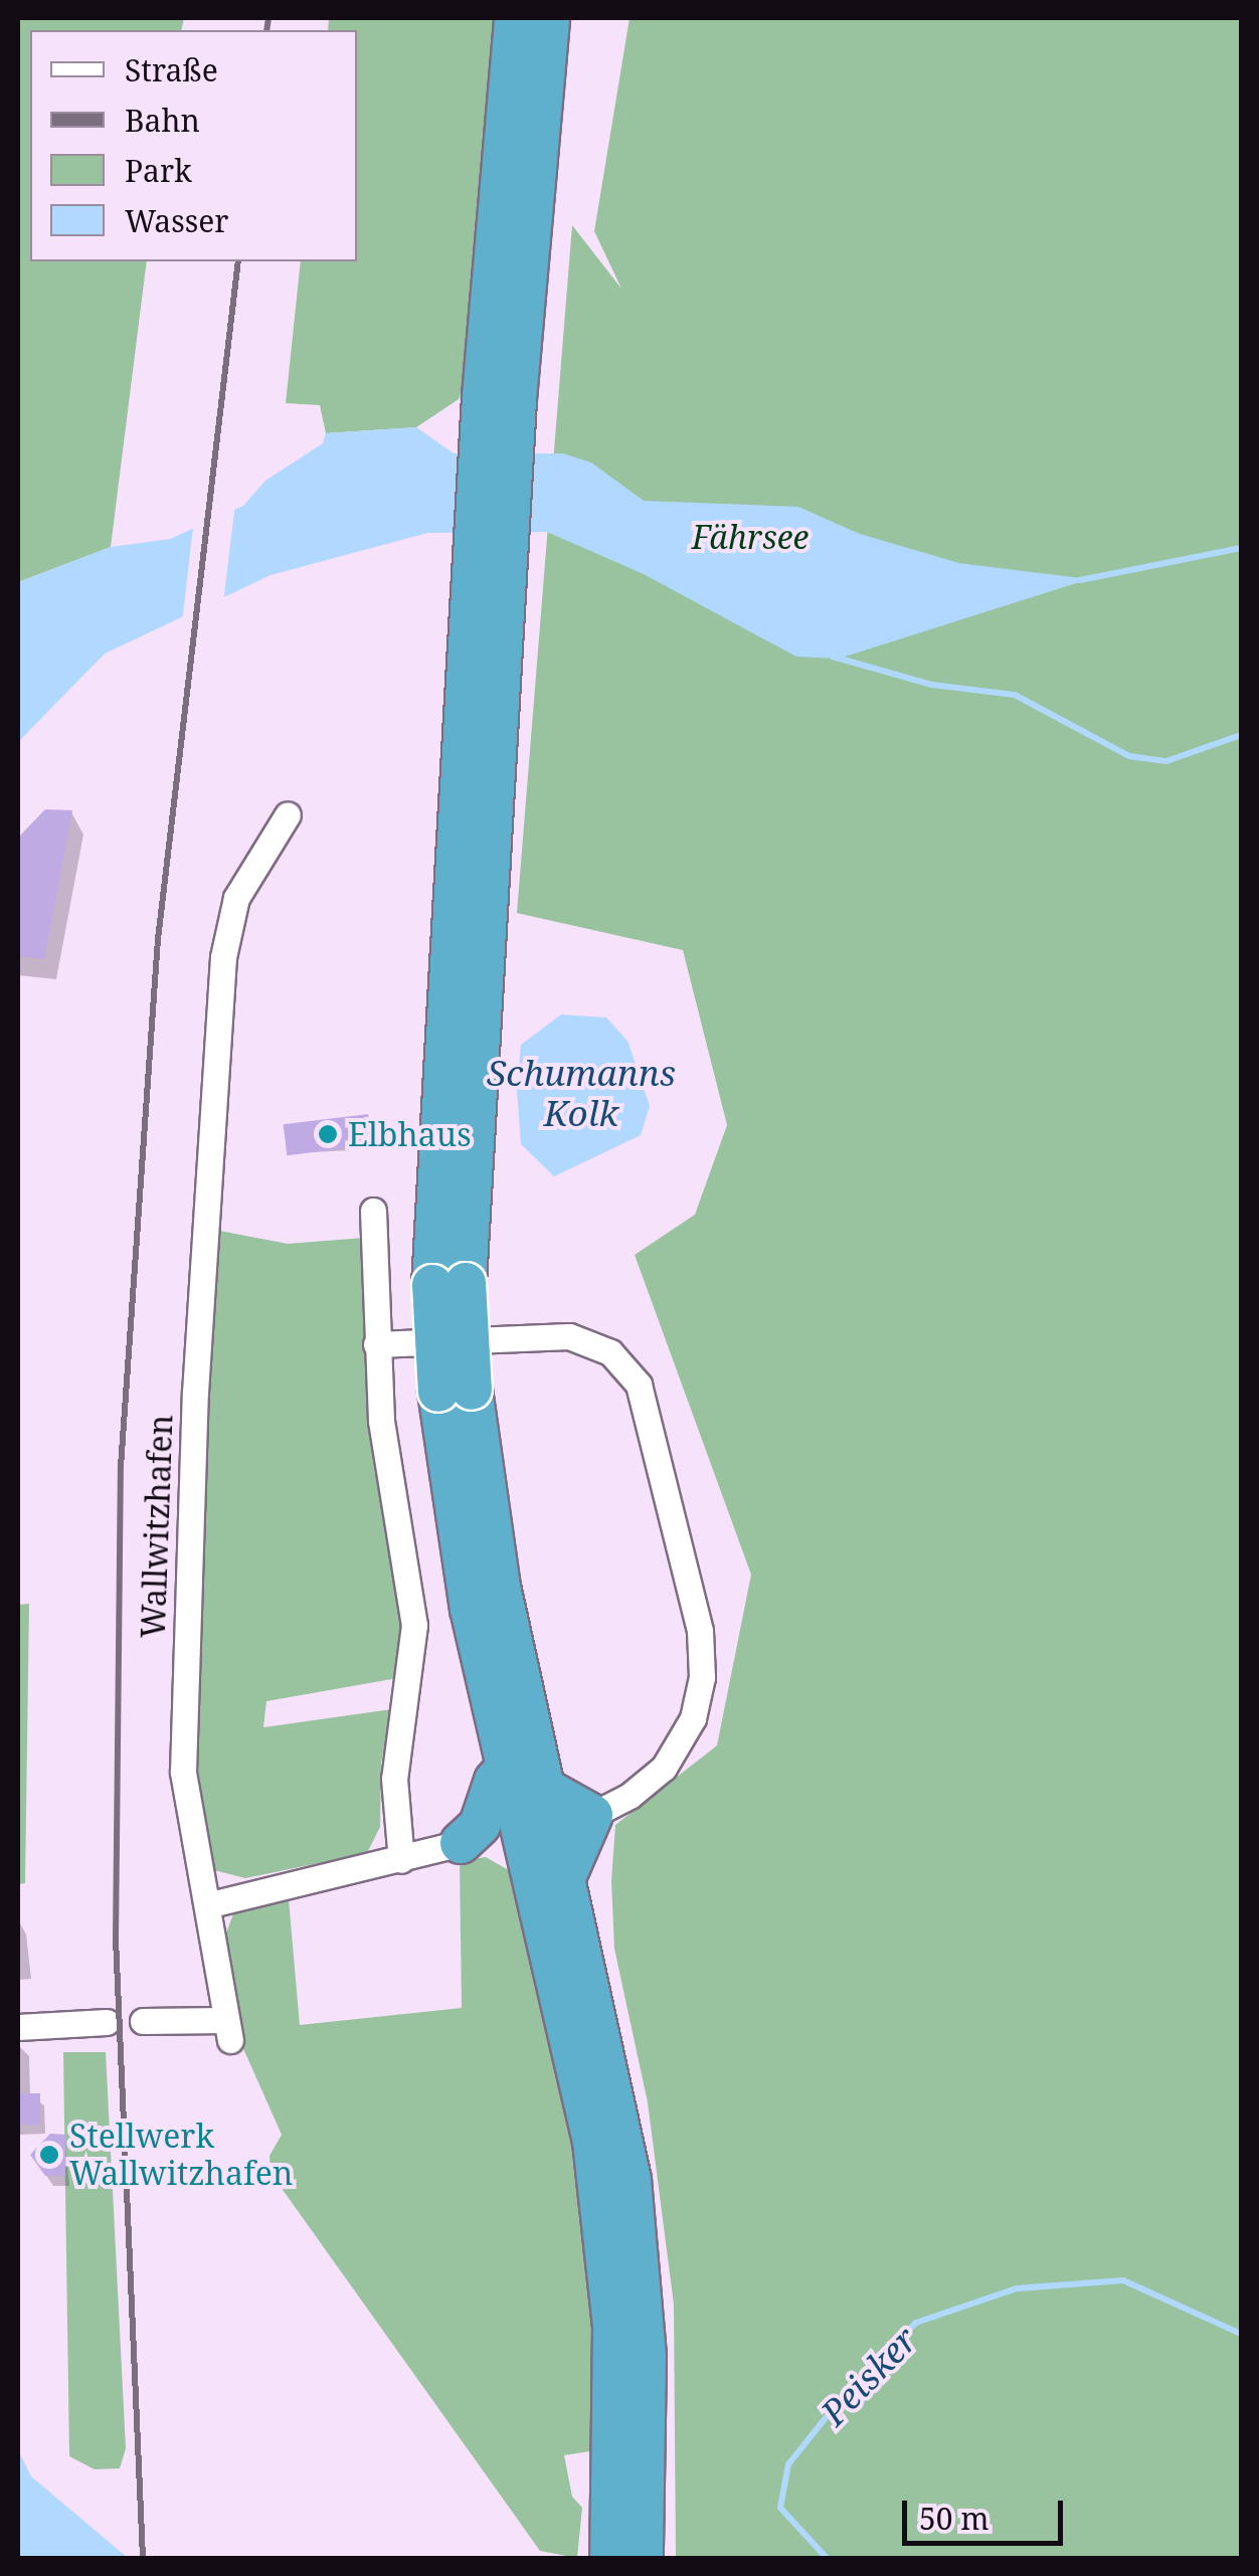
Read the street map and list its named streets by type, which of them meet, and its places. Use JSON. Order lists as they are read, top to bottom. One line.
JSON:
{"streets":{"street":["Wallwitzhafen"]},"water":["Schumanns Kolk","Peisker"],"parks":["Fährsee"],"places":["Elbhaus","Stellwerk Wallwitzhafen"],"legend":["Straße","Bahn","Park","Wasser"],"scale_bar":"50 m"}
